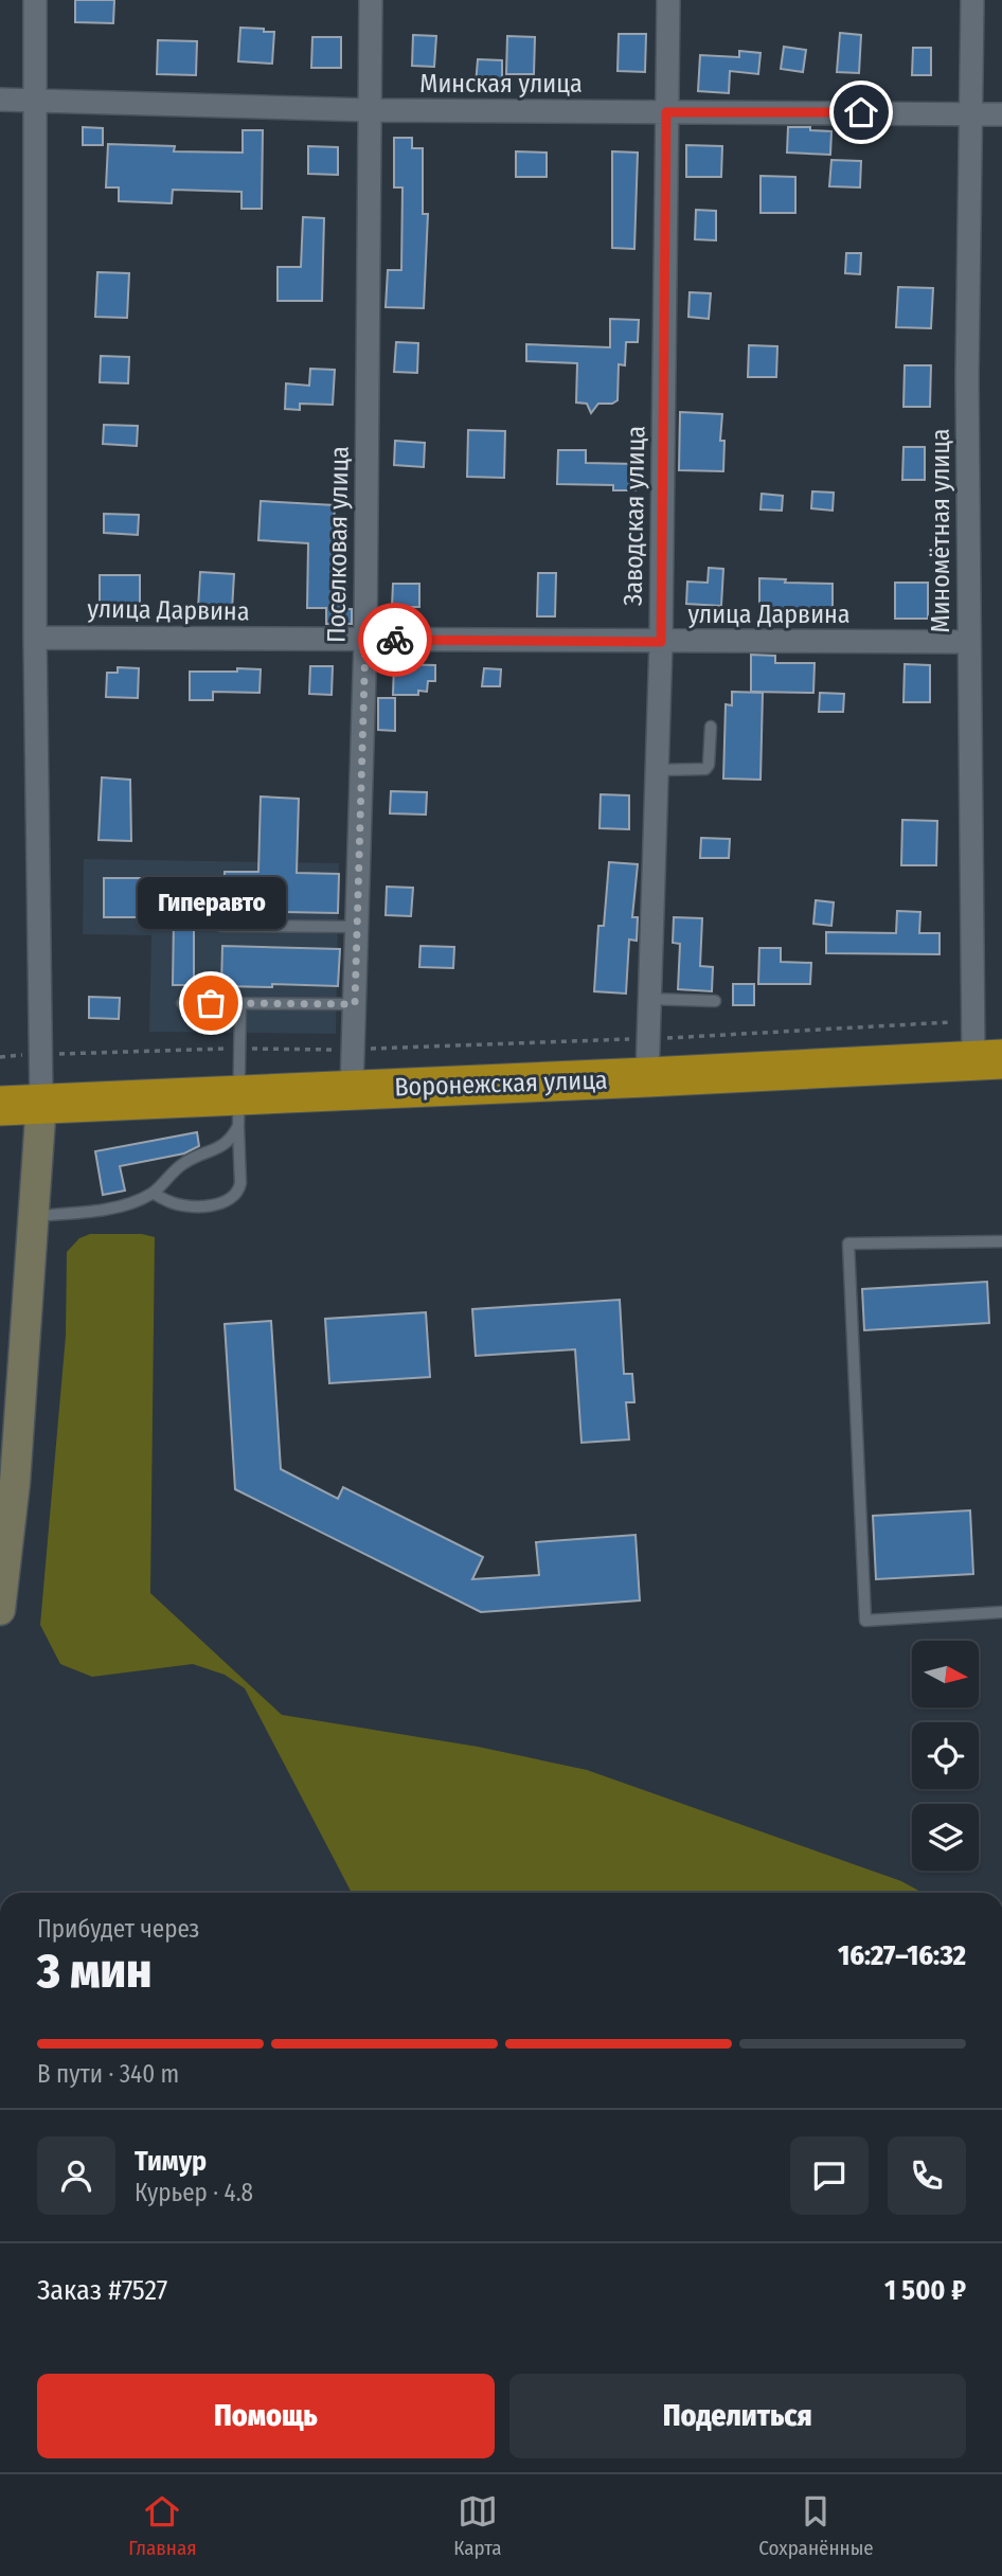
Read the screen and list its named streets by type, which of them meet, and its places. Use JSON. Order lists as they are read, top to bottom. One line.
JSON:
{"streets":{"highway":["Воронежская улица"],"street":["Минская улица","Заводская улица","Миномётная улица","Поселковая улица","улица Дарвина"]},"crossings":[["Минская улица","Заводская улица"],["Минская улица","Миномётная улица"],["Минская улица","Поселковая улица"],["Заводская улица","улица Дарвина"],["Заводская улица","Воронежская улица"],["Миномётная улица","улица Дарвина"],["Миномётная улица","Воронежская улица"],["Поселковая улица","улица Дарвина"],["Поселковая улица","Воронежская улица"]],"places":["Гиперавто"],"north":"right","page":{"bubble":"Гиперавто","heading":["3 мин","Прибудет через","16:27–16:32"],"panel":["Тимур","Курьер · 4.8","Заказ #7527","1 500 ₽"],"bar":"В пути · 340 m","buttons":["Помощь","Поделиться"],"tabs":["Главная","Карта","Сохранённые"]}}
